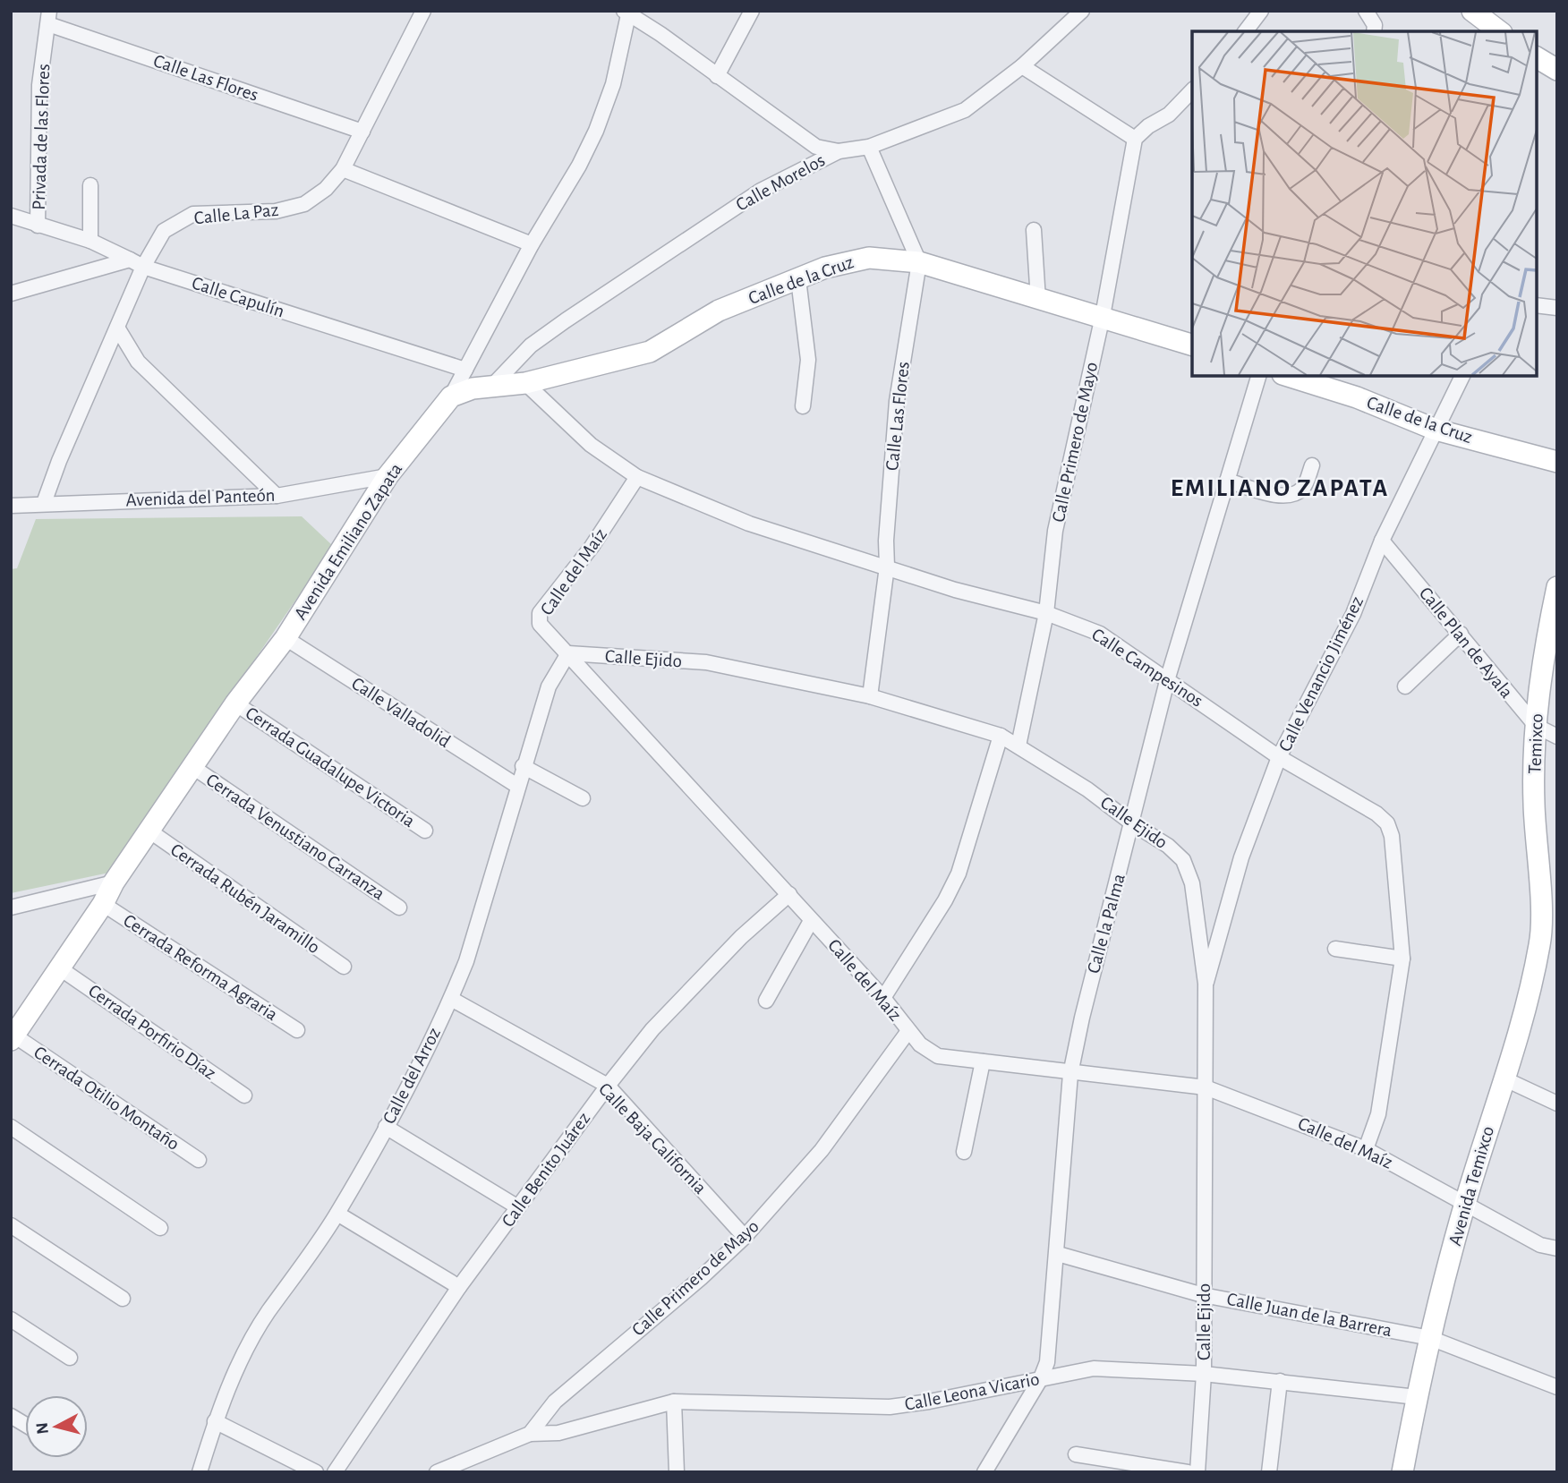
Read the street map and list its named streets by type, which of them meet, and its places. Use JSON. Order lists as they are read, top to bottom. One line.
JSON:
{"streets":{"main road":["Calle de la Cruz","Avenida Emiliano Zapata","Temixco","Avenida Temixco"],"street":["Calle Las Flores","Privada de las Flores","Calle Morelos","Calle La Paz","Calle Capulín","Calle Primero de Mayo","Avenida del Panteón","Calle del Maíz","Calle Plan de Ayala","Calle Ejido","Calle Campesinos","Calle Venancio Jiménez","Calle Valladolid","Cerrada Guadalupe Victoria","Cerrada Venustiano Carranza","Cerrada Rubén Jaramillo","Calle la Palma","Cerrada Reforma Agraria","Cerrada Porfirio Díaz","Calle del Arroz","Cerrada Otilio Montaño","Calle Baja California","Calle Benito Juárez","Calle Juan de la Barrera","Calle Leona Vicario"]},"crossings":[["Calle Las Flores","Privada de las Flores"],["Calle Las Flores","Calle La Paz"],["Calle Las Flores","Calle de la Cruz"],["Calle Las Flores","Calle Ejido"],["Calle Las Flores","Calle Campesinos"],["Privada de las Flores","Calle Capulín"],["Calle Morelos","Calle de la Cruz"],["Calle La Paz","Calle Capulín"],["Calle La Paz","Avenida del Panteón"],["Calle de la Cruz","Calle Primero de Mayo"],["Calle de la Cruz","Avenida Emiliano Zapata"],["Calle de la Cruz","Calle Campesinos"],["Calle de la Cruz","Calle Venancio Jiménez"],["Calle Capulín","Avenida Emiliano Zapata"],["Calle Primero de Mayo","Calle del Maíz"],["Calle Primero de Mayo","Calle Ejido"],["Calle Primero de Mayo","Calle Campesinos"],["Calle Primero de Mayo","Calle Baja California"],["Calle Primero de Mayo","Calle Leona Vicario"],["Avenida del Panteón","Avenida Emiliano Zapata"],["Avenida Emiliano Zapata","Calle Valladolid"],["Avenida Emiliano Zapata","Cerrada Guadalupe Victoria"],["Avenida Emiliano Zapata","Cerrada Venustiano Carranza"],["Avenida Emiliano Zapata","Cerrada Rubén Jaramillo"],["Avenida Emiliano Zapata","Cerrada Reforma Agraria"],["Avenida Emiliano Zapata","Cerrada Porfirio Díaz"],["Avenida Emiliano Zapata","Cerrada Otilio Montaño"],["Calle del Maíz","Calle Ejido"],["Calle del Maíz","Calle Campesinos"],["Calle del Maíz","Calle la Palma"],["Calle del Maíz","Calle del Arroz"],["Calle del Maíz","Calle Benito Juárez"],["Calle del Maíz","Avenida Temixco"],["Calle Plan de Ayala","Calle Venancio Jiménez"],["Calle Plan de Ayala","Temixco"],["Calle Ejido","Calle Venancio Jiménez"],["Calle Ejido","Calle la Palma"],["Calle Ejido","Calle del Arroz"],["Calle Ejido","Calle Juan de la Barrera"],["Calle Ejido","Calle Leona Vicario"],["Calle Campesinos","Calle Venancio Jiménez"],["Calle Campesinos","Calle la Palma"],["Calle Valladolid","Calle del Arroz"],["Temixco","Avenida Temixco"],["Calle la Palma","Calle Juan de la Barrera"],["Calle la Palma","Calle Leona Vicario"],["Calle del Arroz","Calle Baja California"],["Calle Baja California","Calle Benito Juárez"],["Avenida Temixco","Calle Juan de la Barrera"],["Avenida Temixco","Calle Leona Vicario"]],"districts":["EMILIANO ZAPATA"],"north":"left"}
